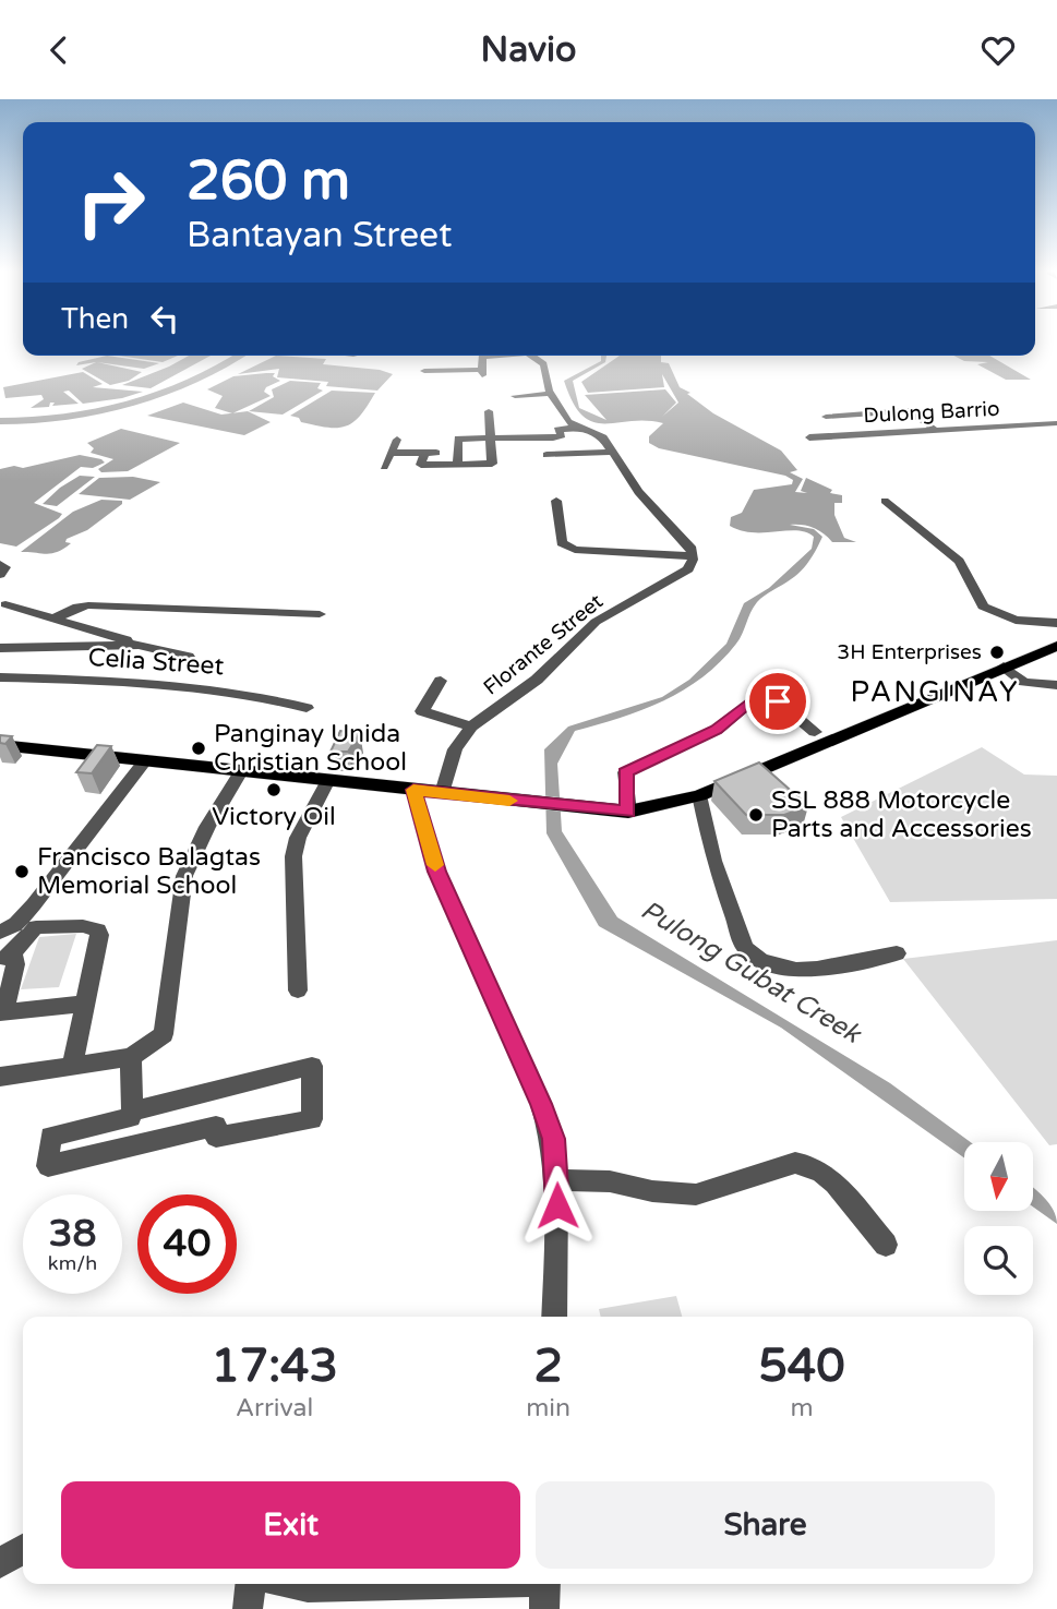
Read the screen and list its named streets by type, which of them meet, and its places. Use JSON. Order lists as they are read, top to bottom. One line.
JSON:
{"streets":{"street":["Dulong Barrio","Florante Street","Celia Street"]},"districts":["PANGINAY"],"water":["Pulong Gubat Creek"],"places":["3H Enterprises","Panginay Unida Christian School","Victory Oil","SSL 888 Motorcycle Parts and Accessories","Francisco Balagtas Memorial School"],"north":"bottom","page":{"header":"Navio","turn":["260 m","Bantayan Street"],"then":"Then","speed":"38 km/h","limit":"40","eta":["17:43","Arrival","2","min","540","m"],"buttons":["Exit","Share"]}}
